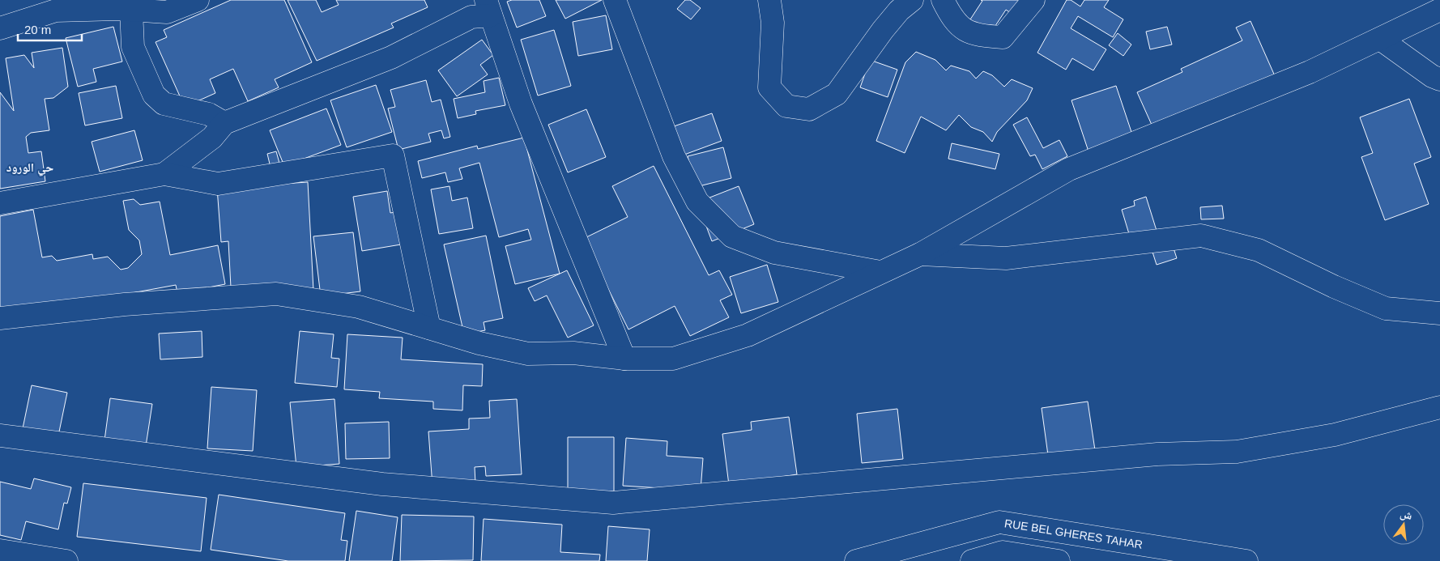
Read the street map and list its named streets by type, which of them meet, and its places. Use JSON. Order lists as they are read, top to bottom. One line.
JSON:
{"streets":{"street":["RUE BEL GHERES TAHAR"]},"districts":["حي الورود"],"scale_bar":"20 m","north":"top"}
